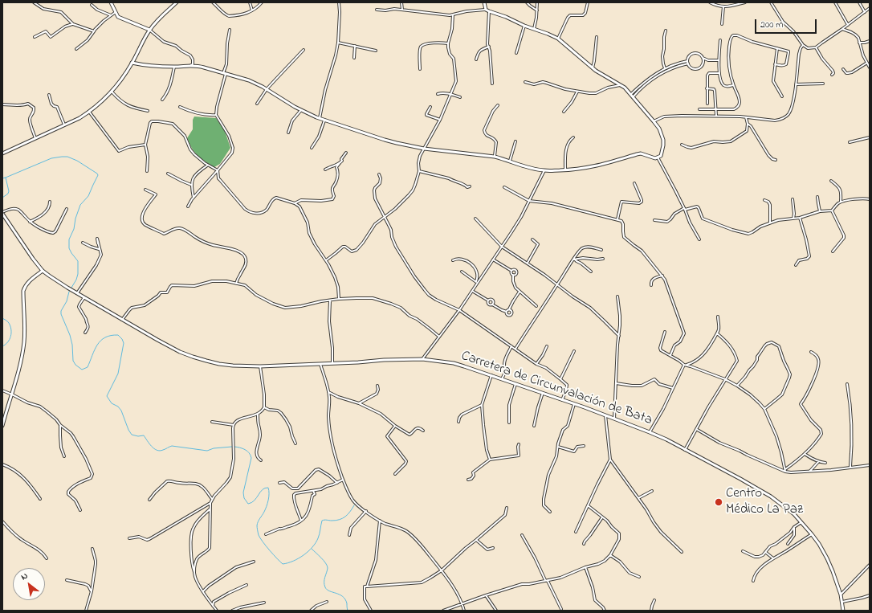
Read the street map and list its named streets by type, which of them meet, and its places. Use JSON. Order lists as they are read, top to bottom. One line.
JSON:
{"streets":{"main road":["Carretera de Circunvalación de Bata"]},"places":["Centro Médico La Paz"],"scale_bar":"200 m","north":"top left"}
